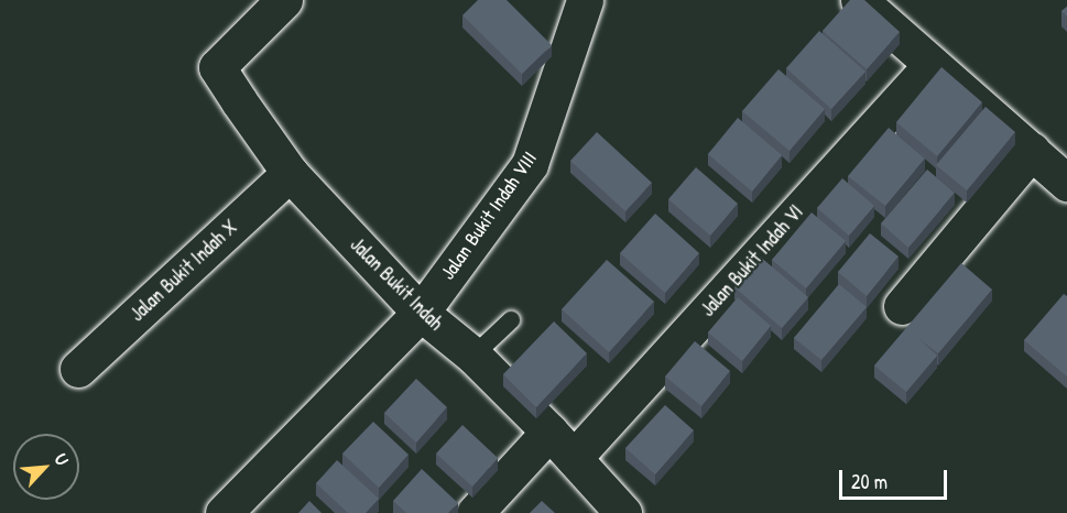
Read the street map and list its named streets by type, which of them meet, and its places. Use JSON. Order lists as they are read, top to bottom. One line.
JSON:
{"streets":{"street":["Jalan Bukit Indah VIII","Jalan Bukit Indah VI","Jalan Bukit Indah X","Jalan Bukit Indah"]},"crossings":[["Jalan Bukit Indah VIII","Jalan Bukit Indah"],["Jalan Bukit Indah VI","Jalan Bukit Indah"],["Jalan Bukit Indah X","Jalan Bukit Indah"]],"scale_bar":"20 m","north":"top right"}
